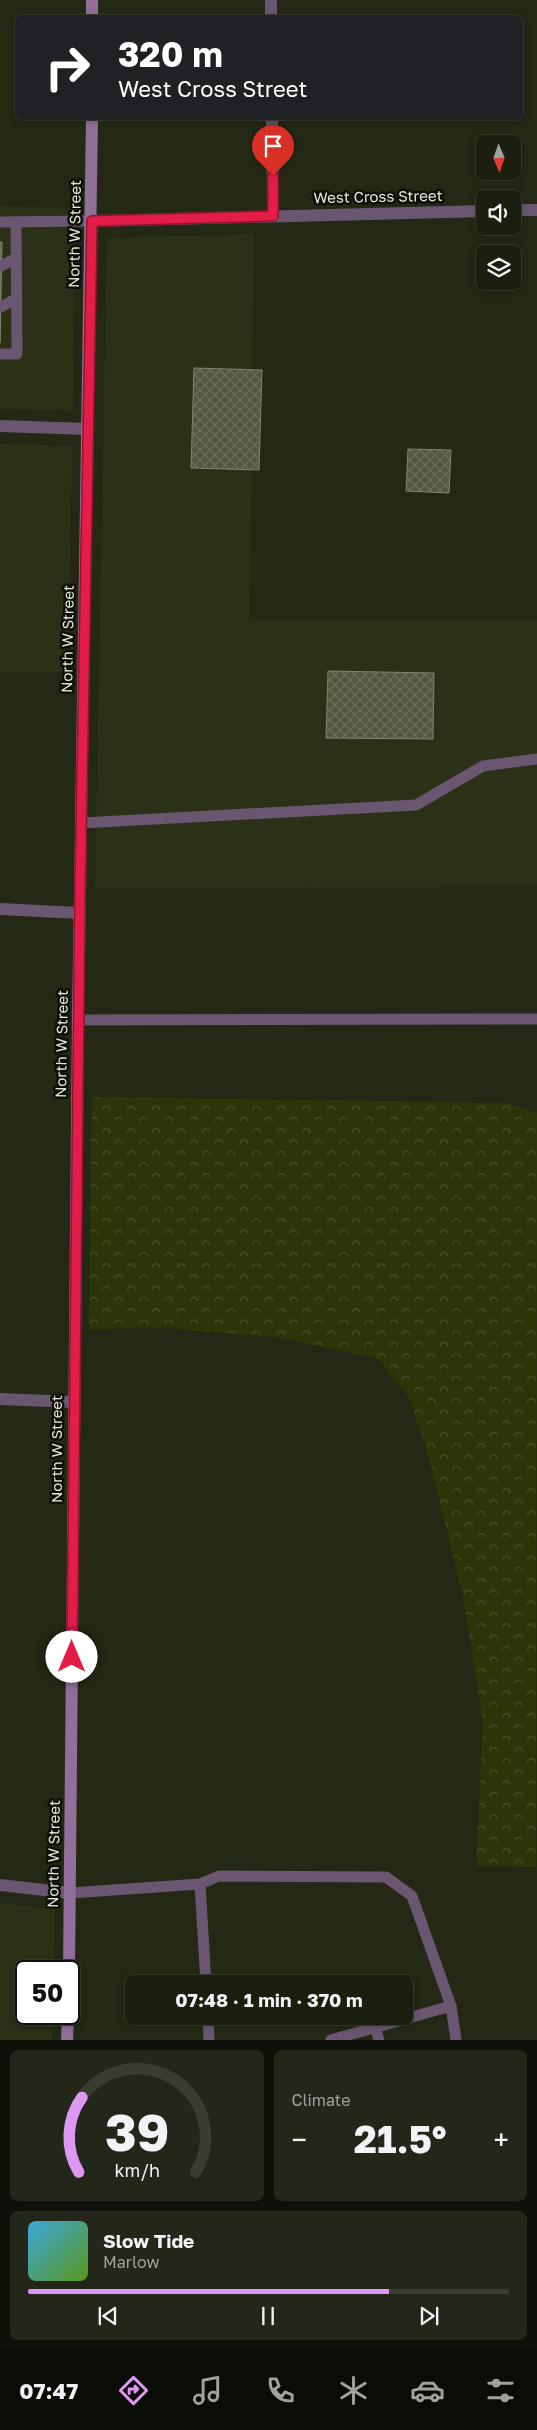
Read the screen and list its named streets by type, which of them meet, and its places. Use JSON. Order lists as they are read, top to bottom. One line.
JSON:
{"streets":{"main road":["North W Street"],"street":["West Cross Street"]},"crossings":[["West Cross Street","North W Street"]],"north":"bottom","page":{"turn":["320 m","West Cross Street"],"limit":"50","trip":"07:48 · 1 min · 370 m","tile":"Climate","heat":["−","21.5°","+"],"song":["Slow Tide","Marlow"],"tabs":"07:47","gauge":["39","km/h"]}}
